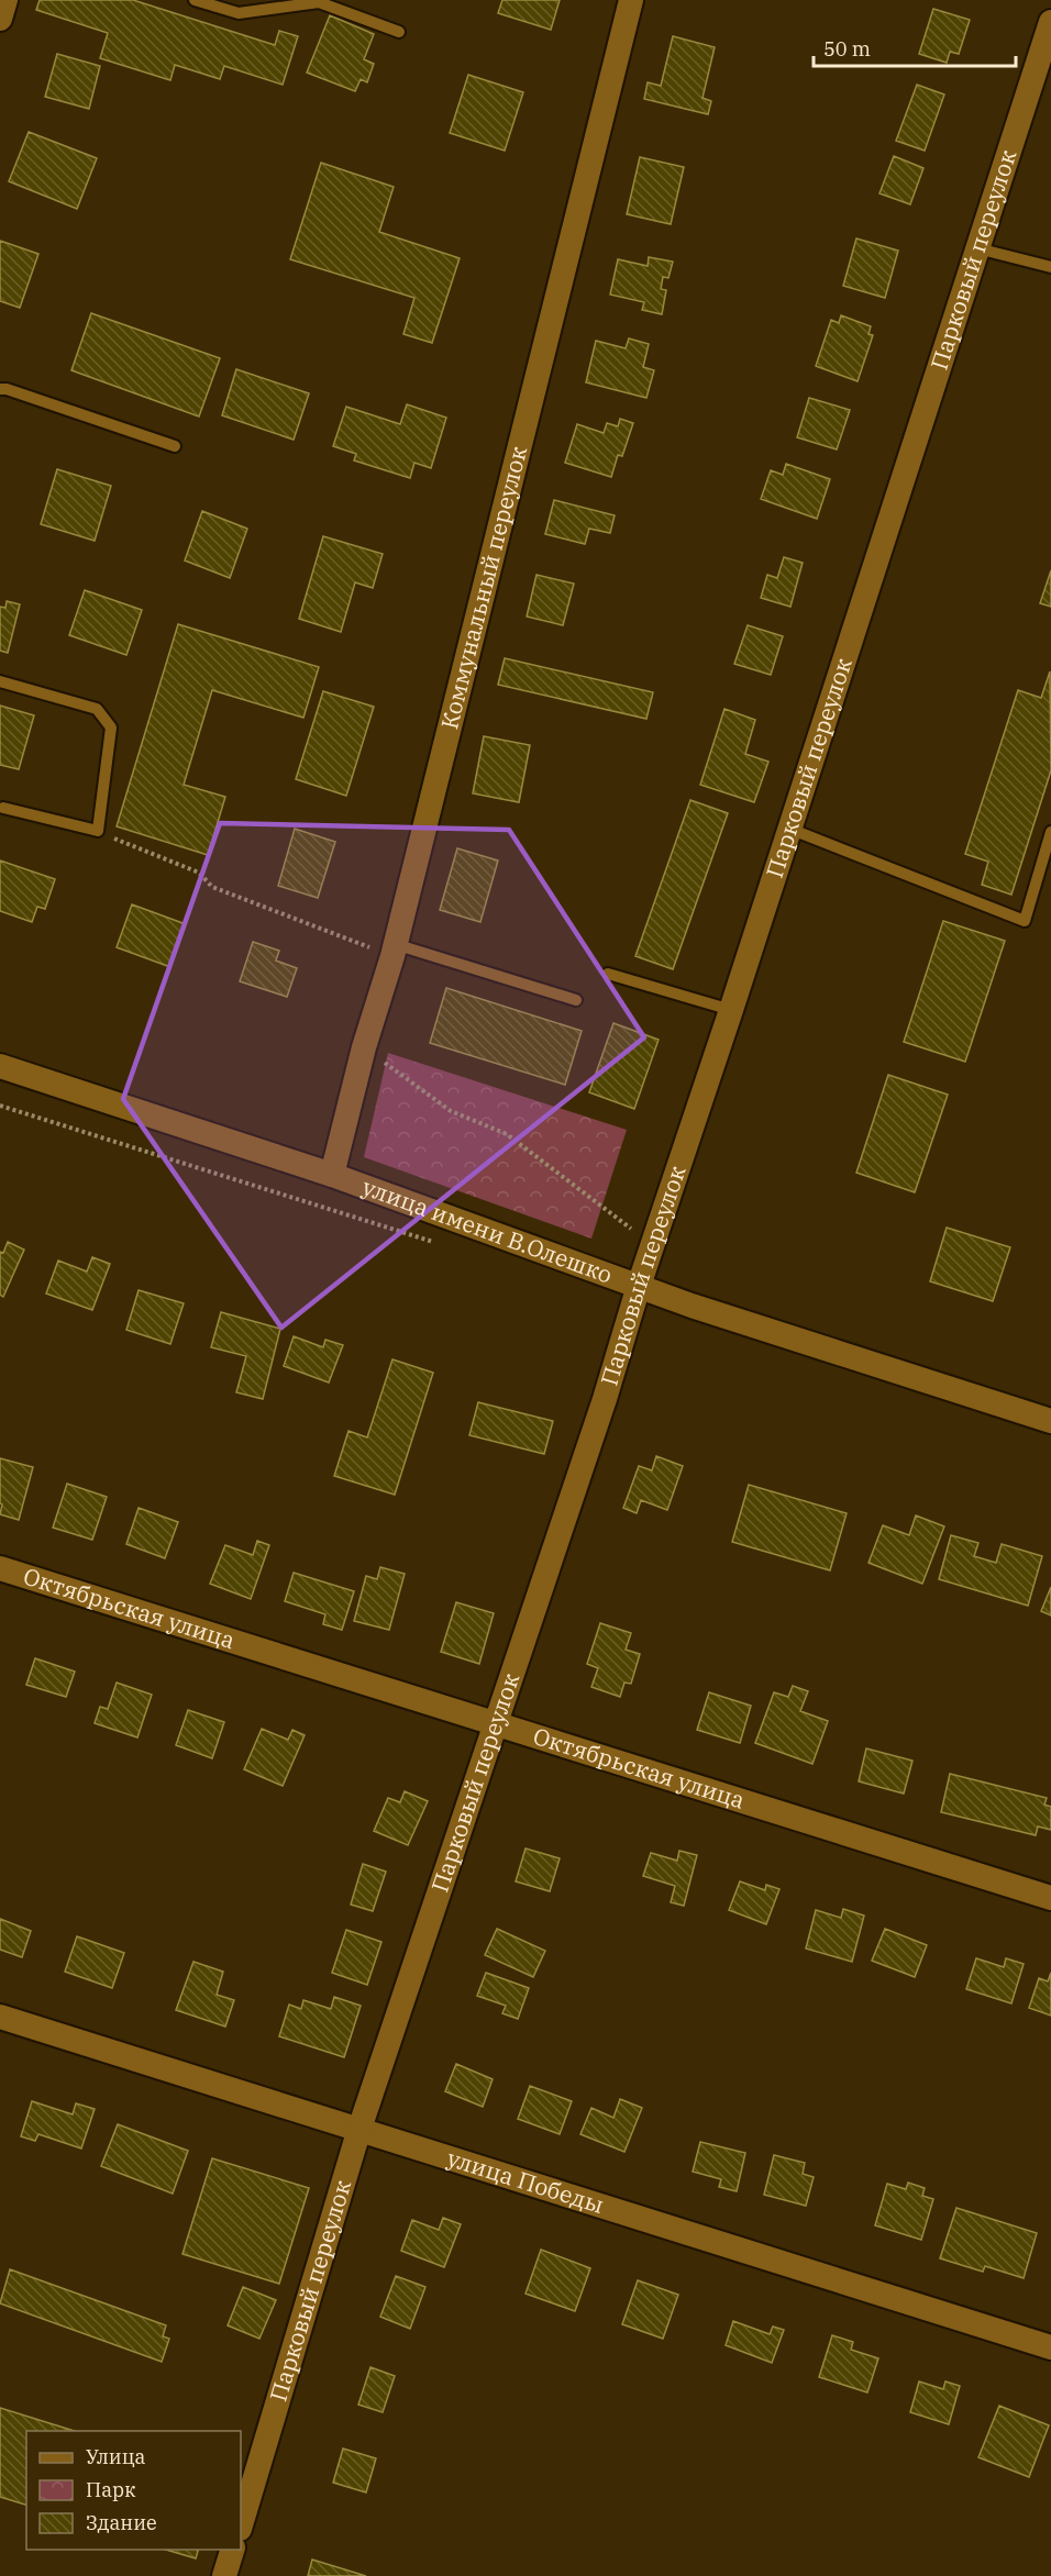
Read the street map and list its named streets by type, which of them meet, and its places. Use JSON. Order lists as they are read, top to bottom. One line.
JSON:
{"streets":{"street":["Парковый переулок","Коммунальный переулок","улица имени В.Олешко","Октябрьская улица","улица Победы"]},"crossings":[["Парковый переулок","улица имени В.Олешко"],["Парковый переулок","Октябрьская улица"],["Парковый переулок","улица Победы"],["Коммунальный переулок","улица имени В.Олешко"]],"legend":["Улица","Парк","Здание"],"scale_bar":"50 m"}
